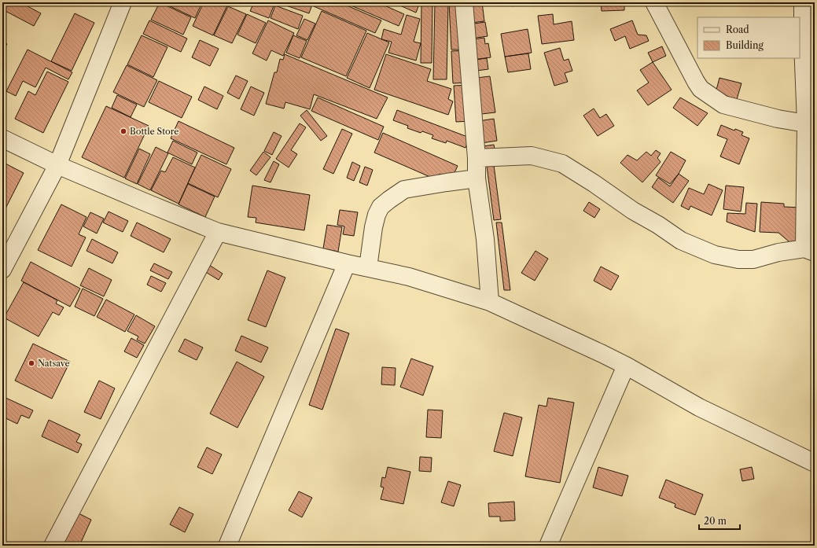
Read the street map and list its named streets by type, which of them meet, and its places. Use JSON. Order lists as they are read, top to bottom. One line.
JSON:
{"places":["Bottle Store","Natsave"],"legend":["Road","Building"],"scale_bar":"20 m"}
